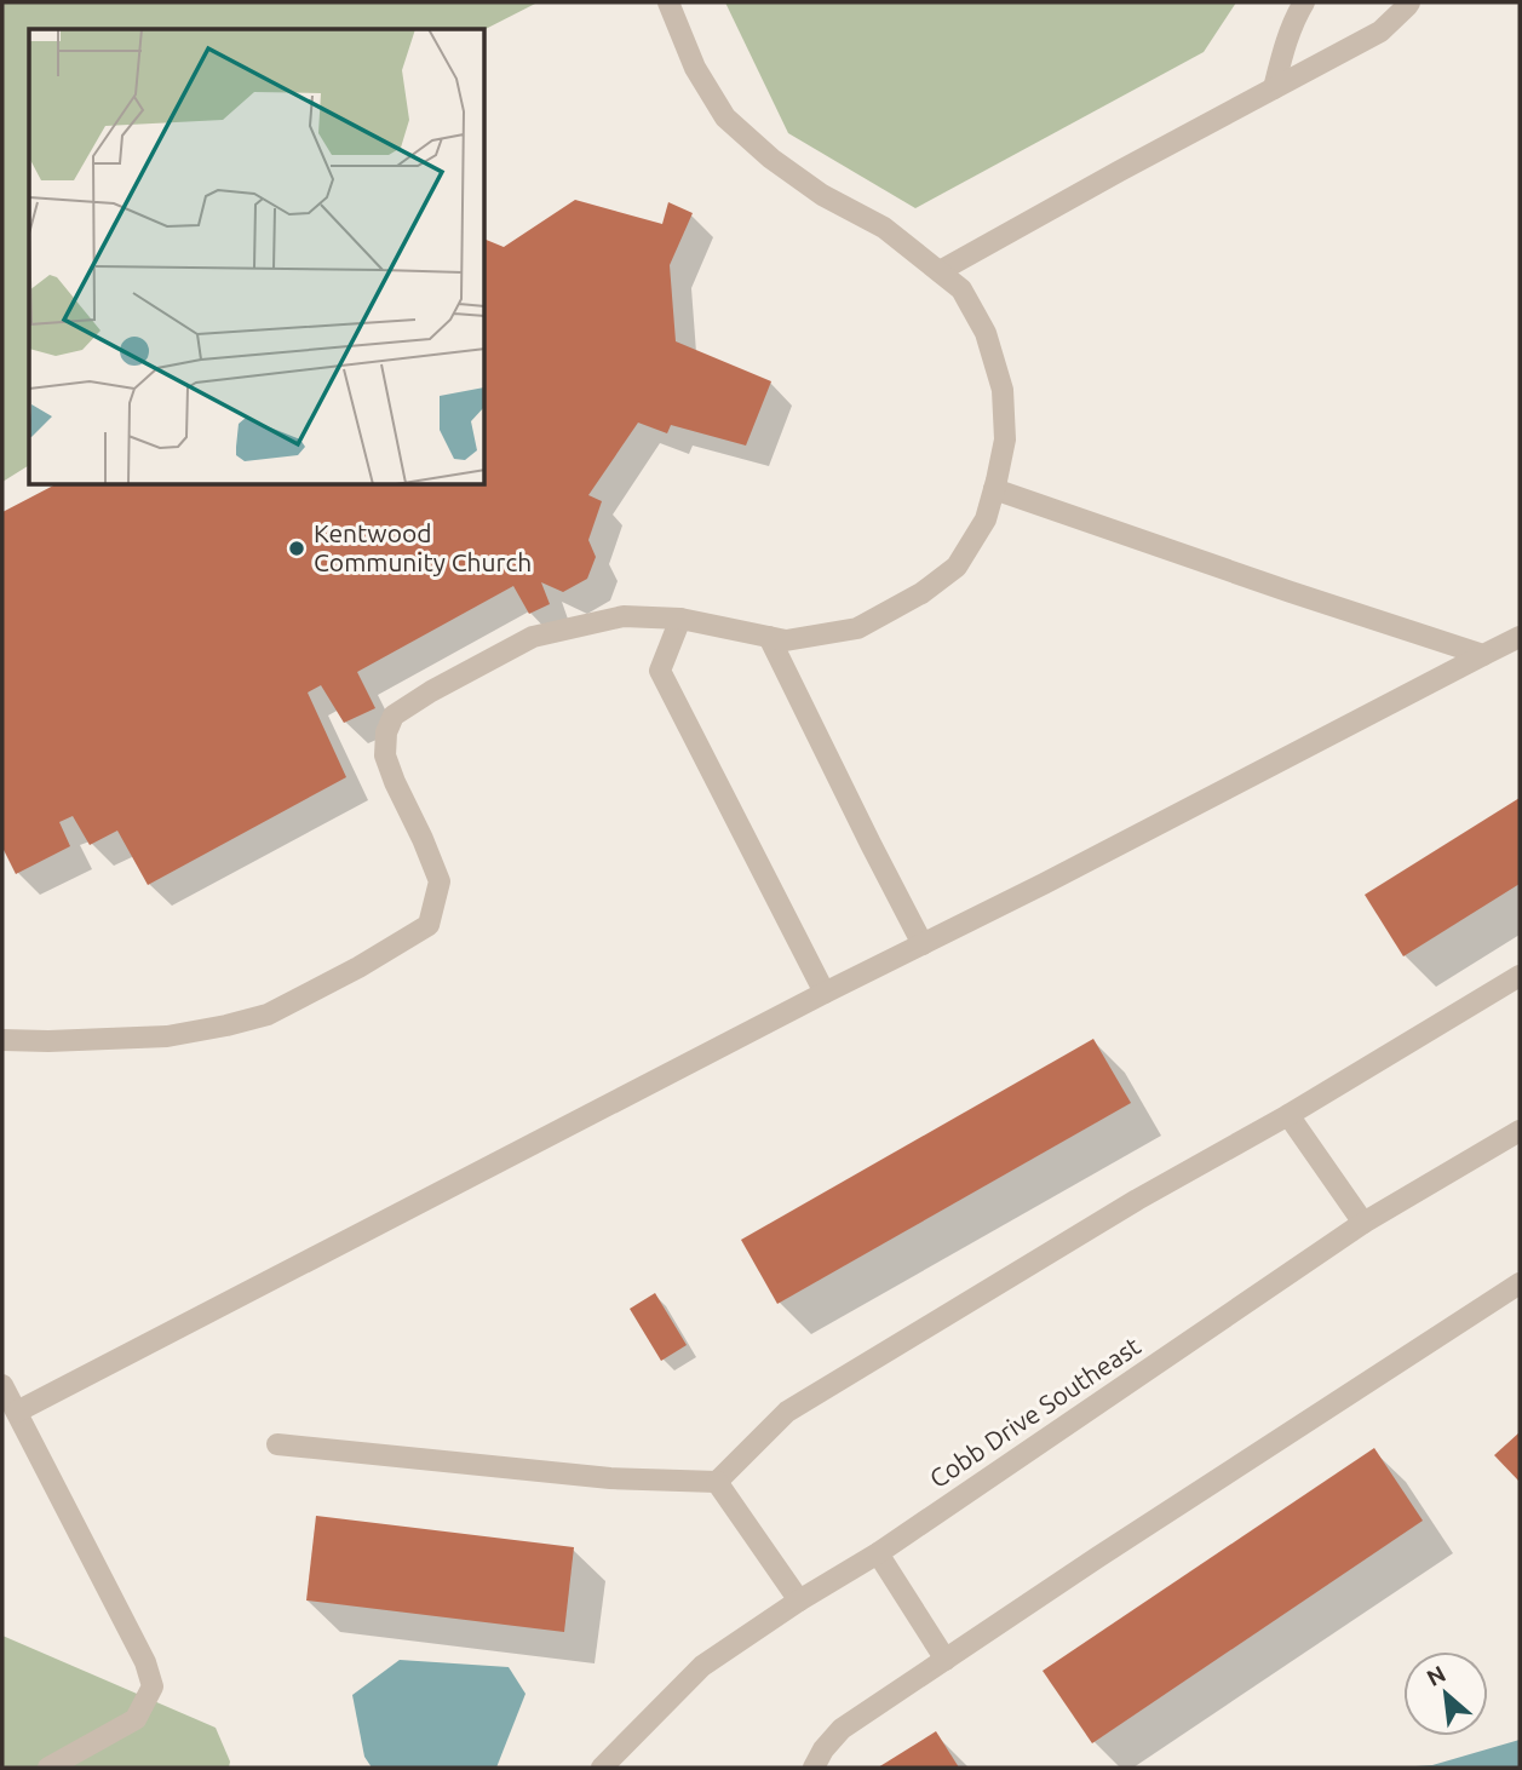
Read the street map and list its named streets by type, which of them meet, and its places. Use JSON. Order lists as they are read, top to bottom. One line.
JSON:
{"streets":{"street":["Cobb Drive Southeast"]},"places":["Kentwood Community Church"],"north":"top left"}
